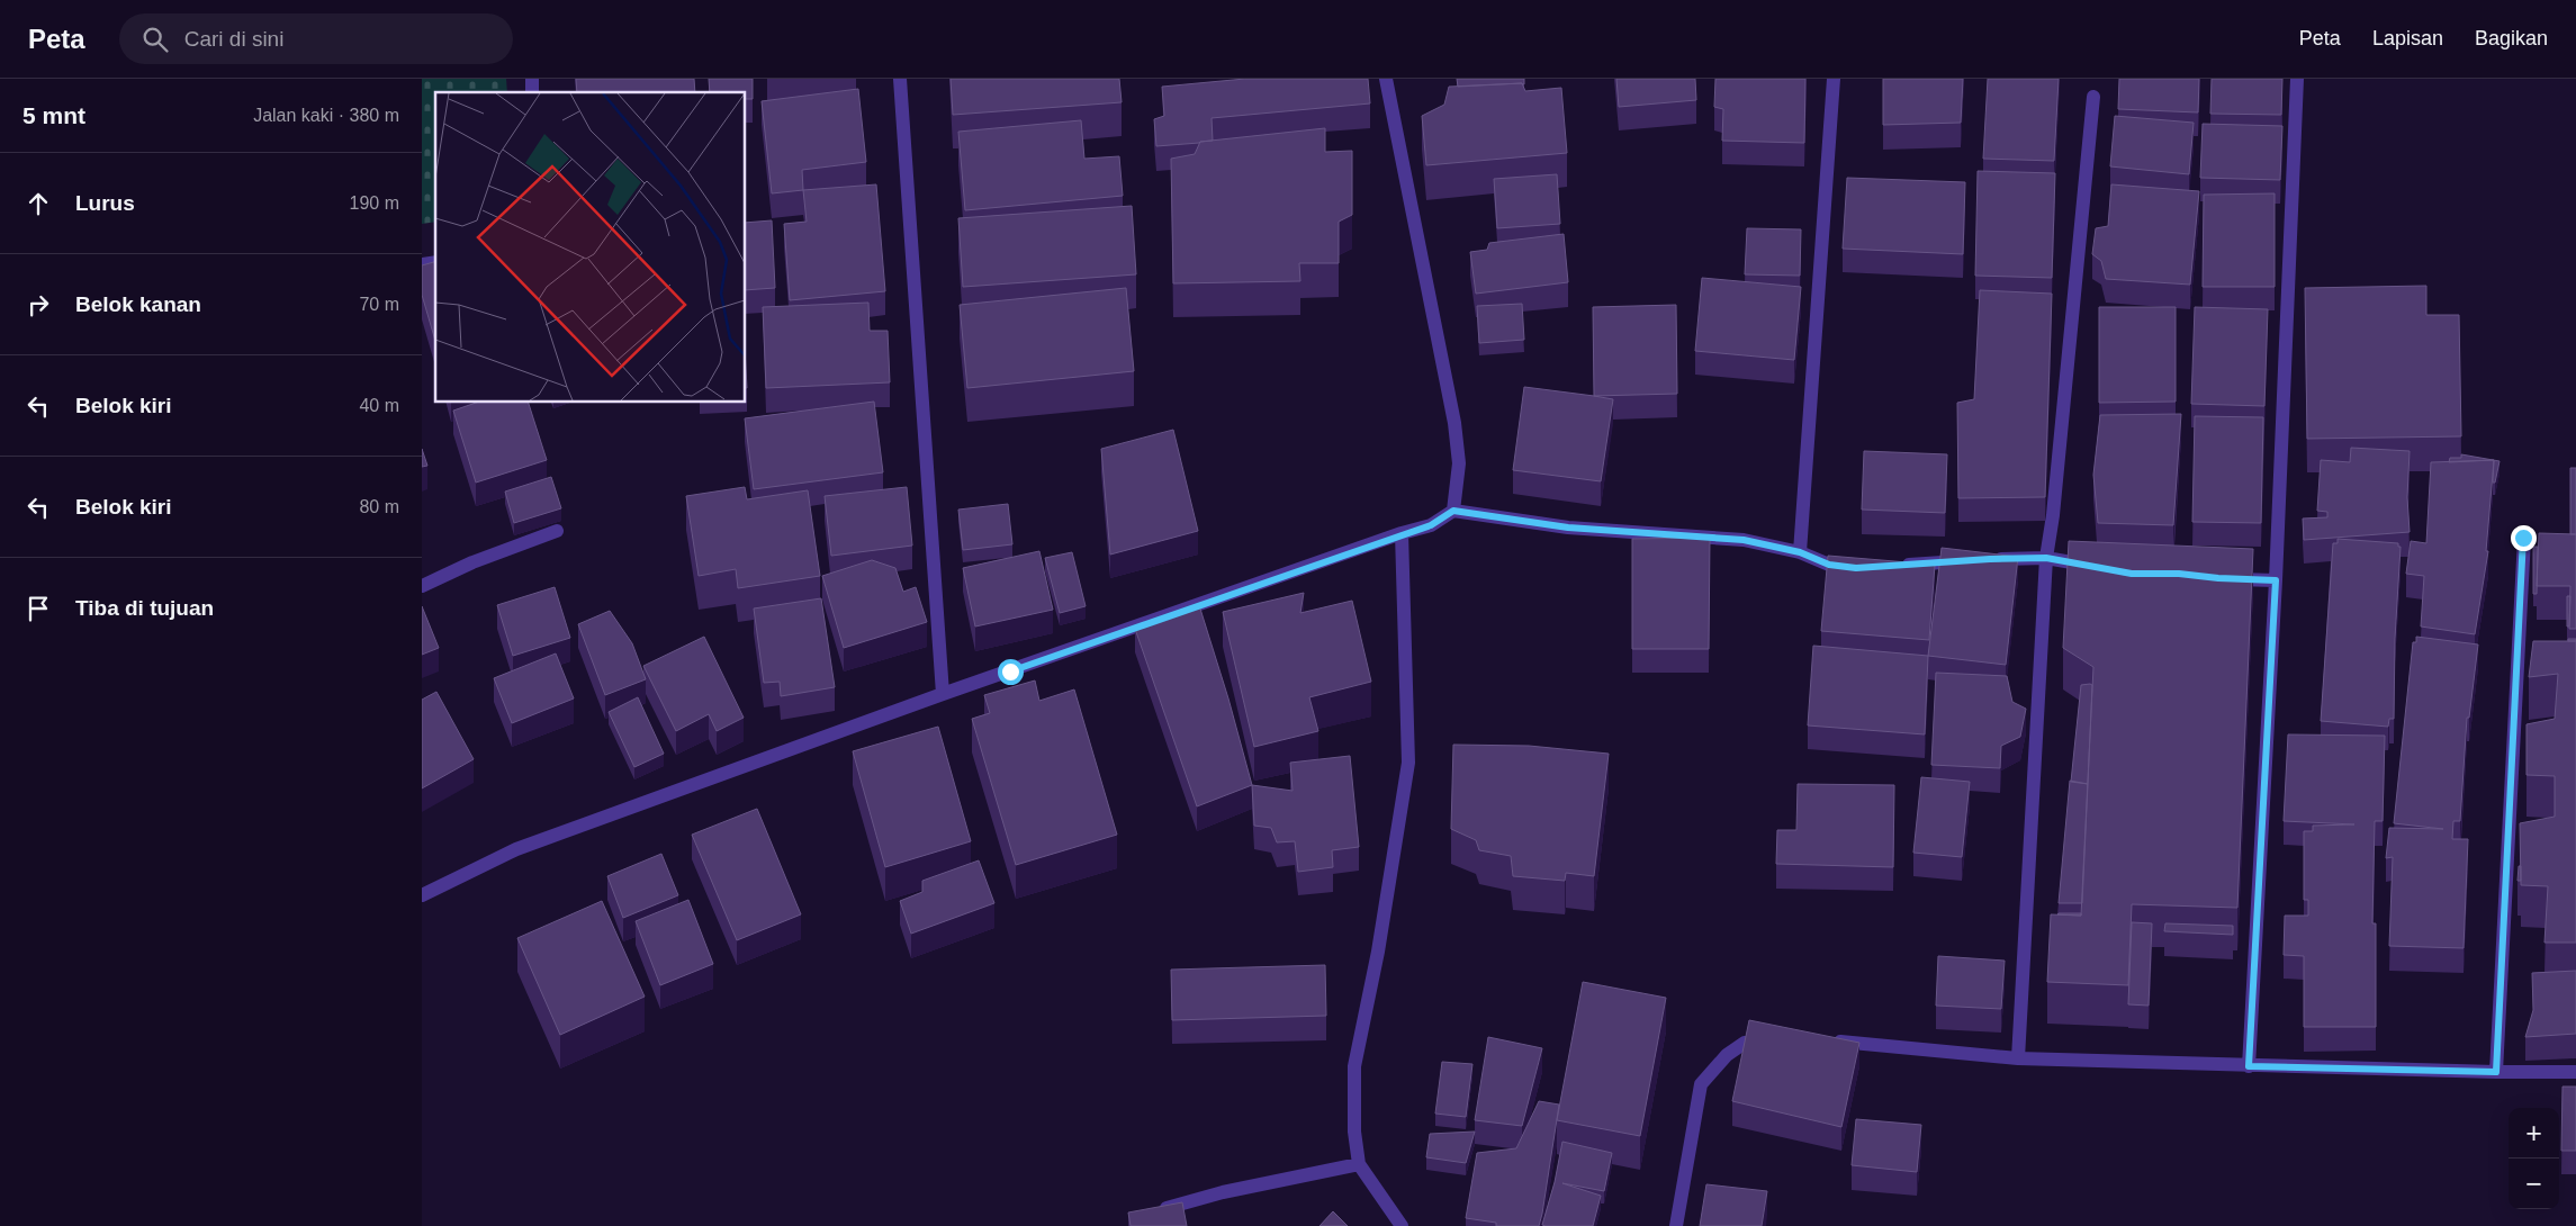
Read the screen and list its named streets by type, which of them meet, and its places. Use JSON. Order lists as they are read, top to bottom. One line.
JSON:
{"page":{"header":"Peta","search":"Cari di sini","nav":["Peta","Lapisan","Bagikan"],"heading":["5 mnt","Jalan kaki · 380 m"],"list":[["Lurus","190 m"],["Belok kanan","70 m"],["Belok kiri","40 m"],["Belok kiri","80 m"],"Tiba di tujuan"],"map_buttons":["+","−"]}}
